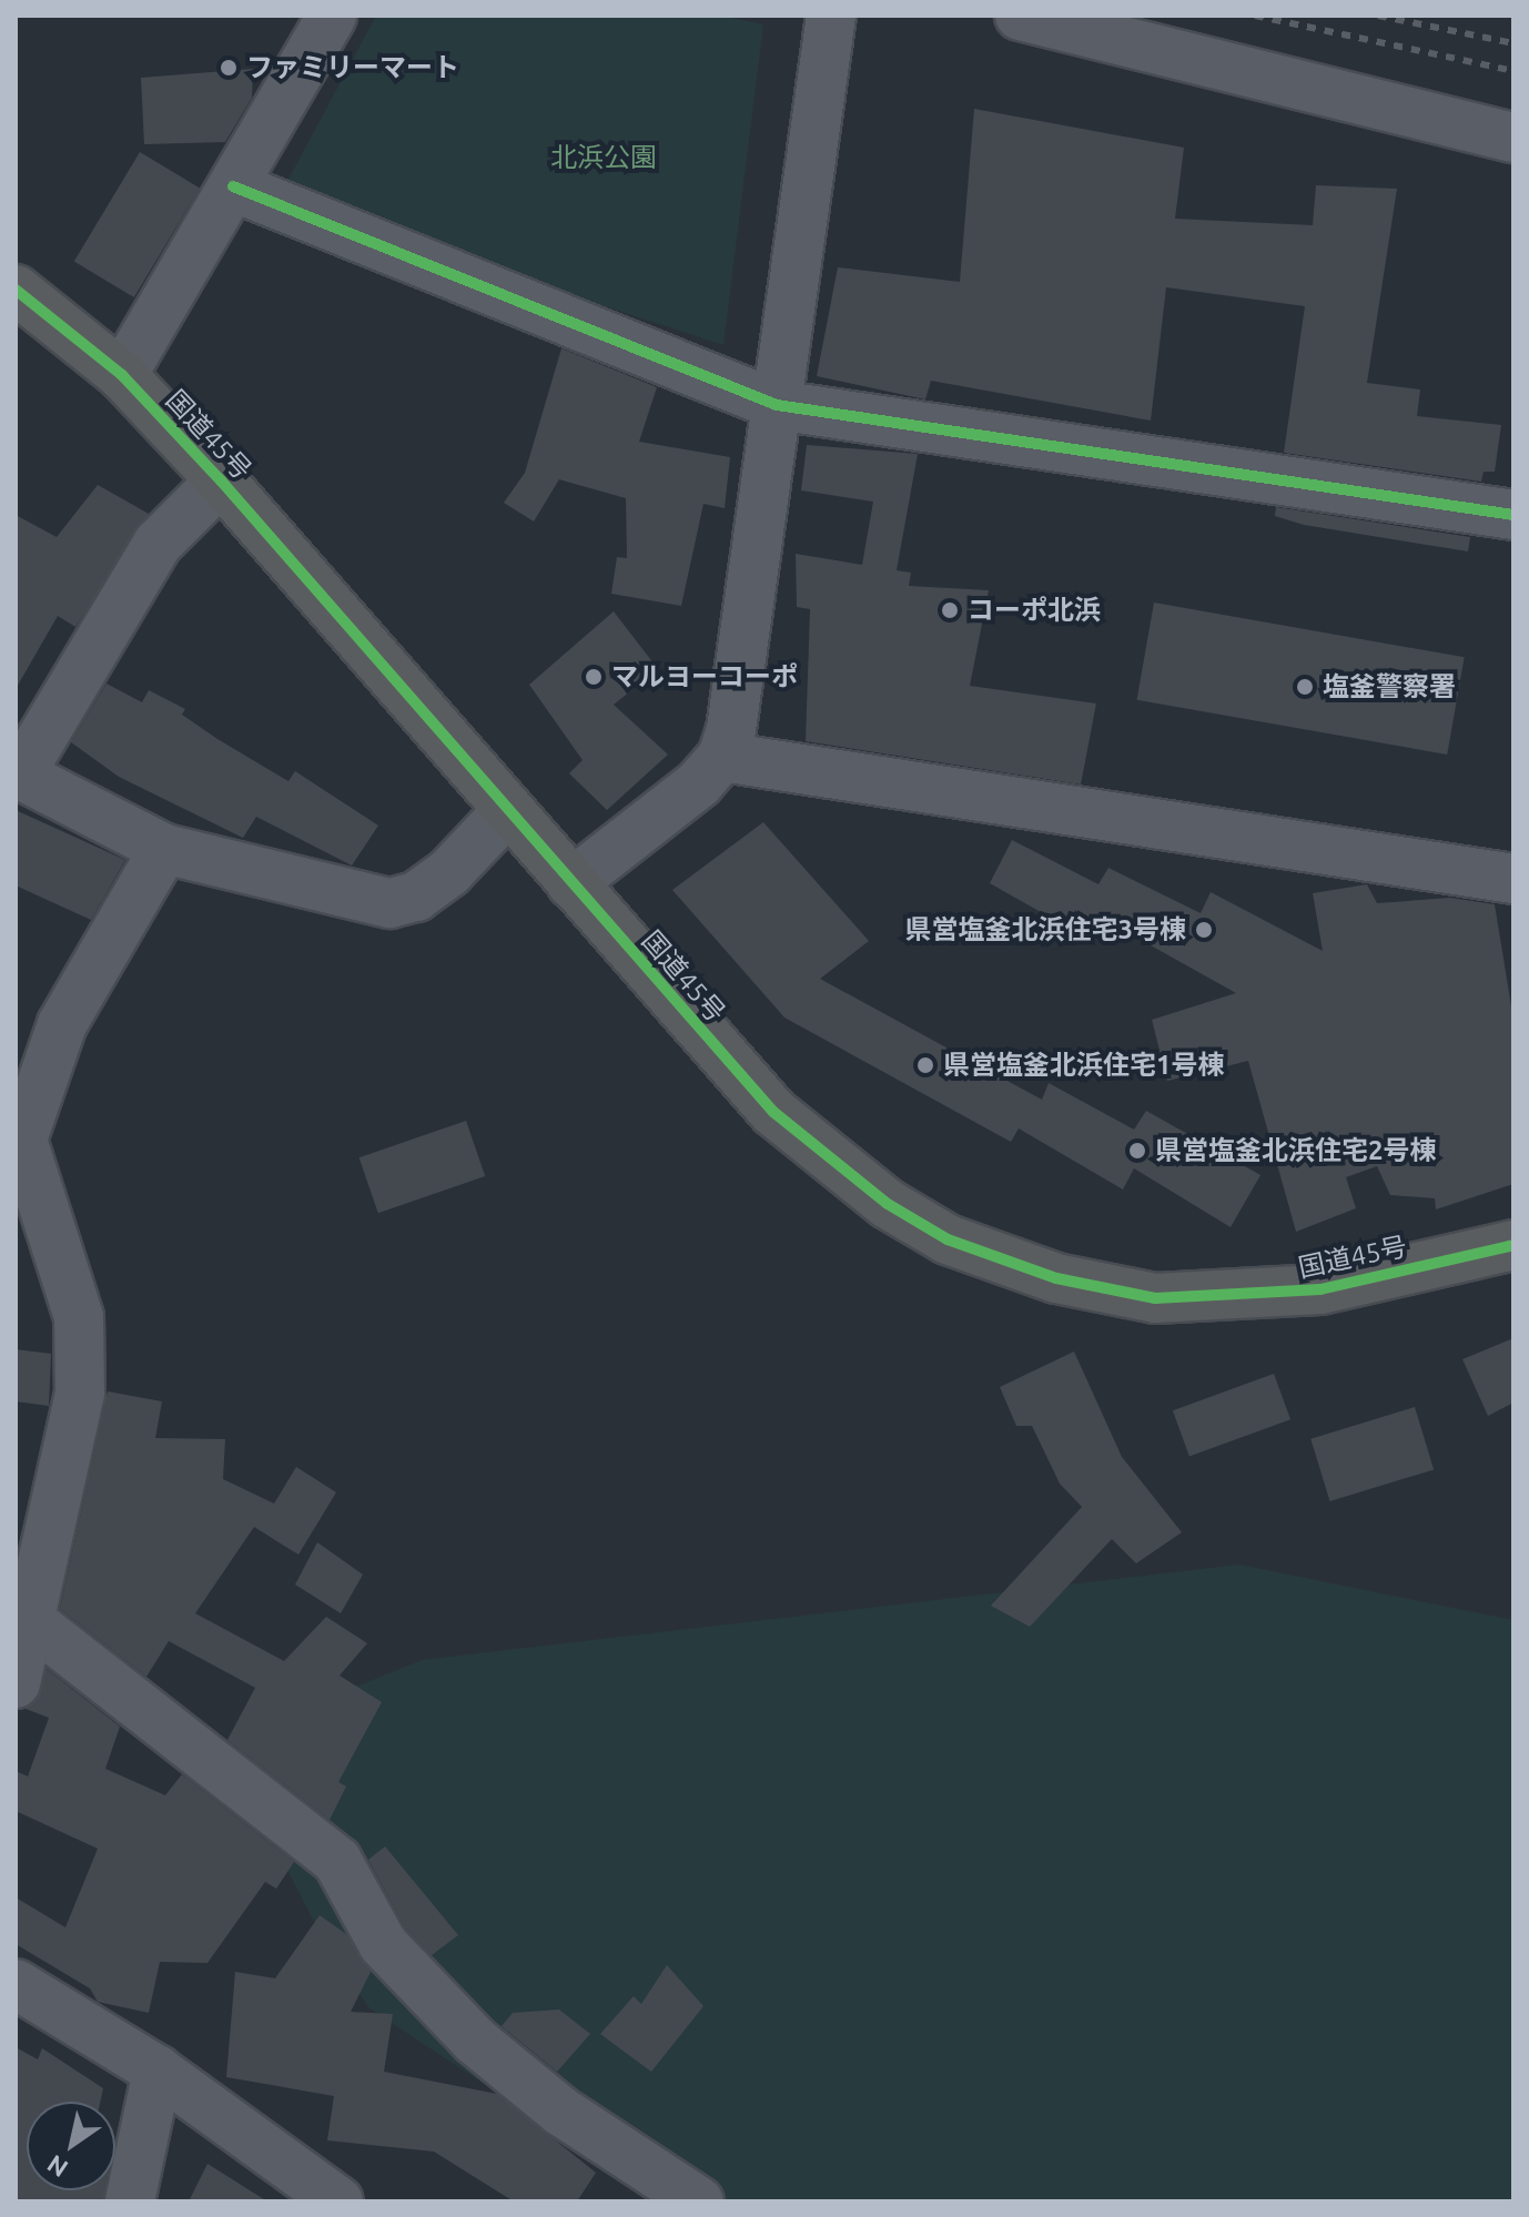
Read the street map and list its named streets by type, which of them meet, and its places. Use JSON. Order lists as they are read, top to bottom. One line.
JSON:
{"streets":{"highway":["国道45号"]},"parks":["北浜公園"],"places":["ファミリーマート","コーポ北浜","マルヨーコーポ","塩釜警察署","県営塩釜北浜住宅3号棟","県営塩釜北浜住宅1号棟","県営塩釜北浜住宅2号棟"],"north":"bottom left"}
